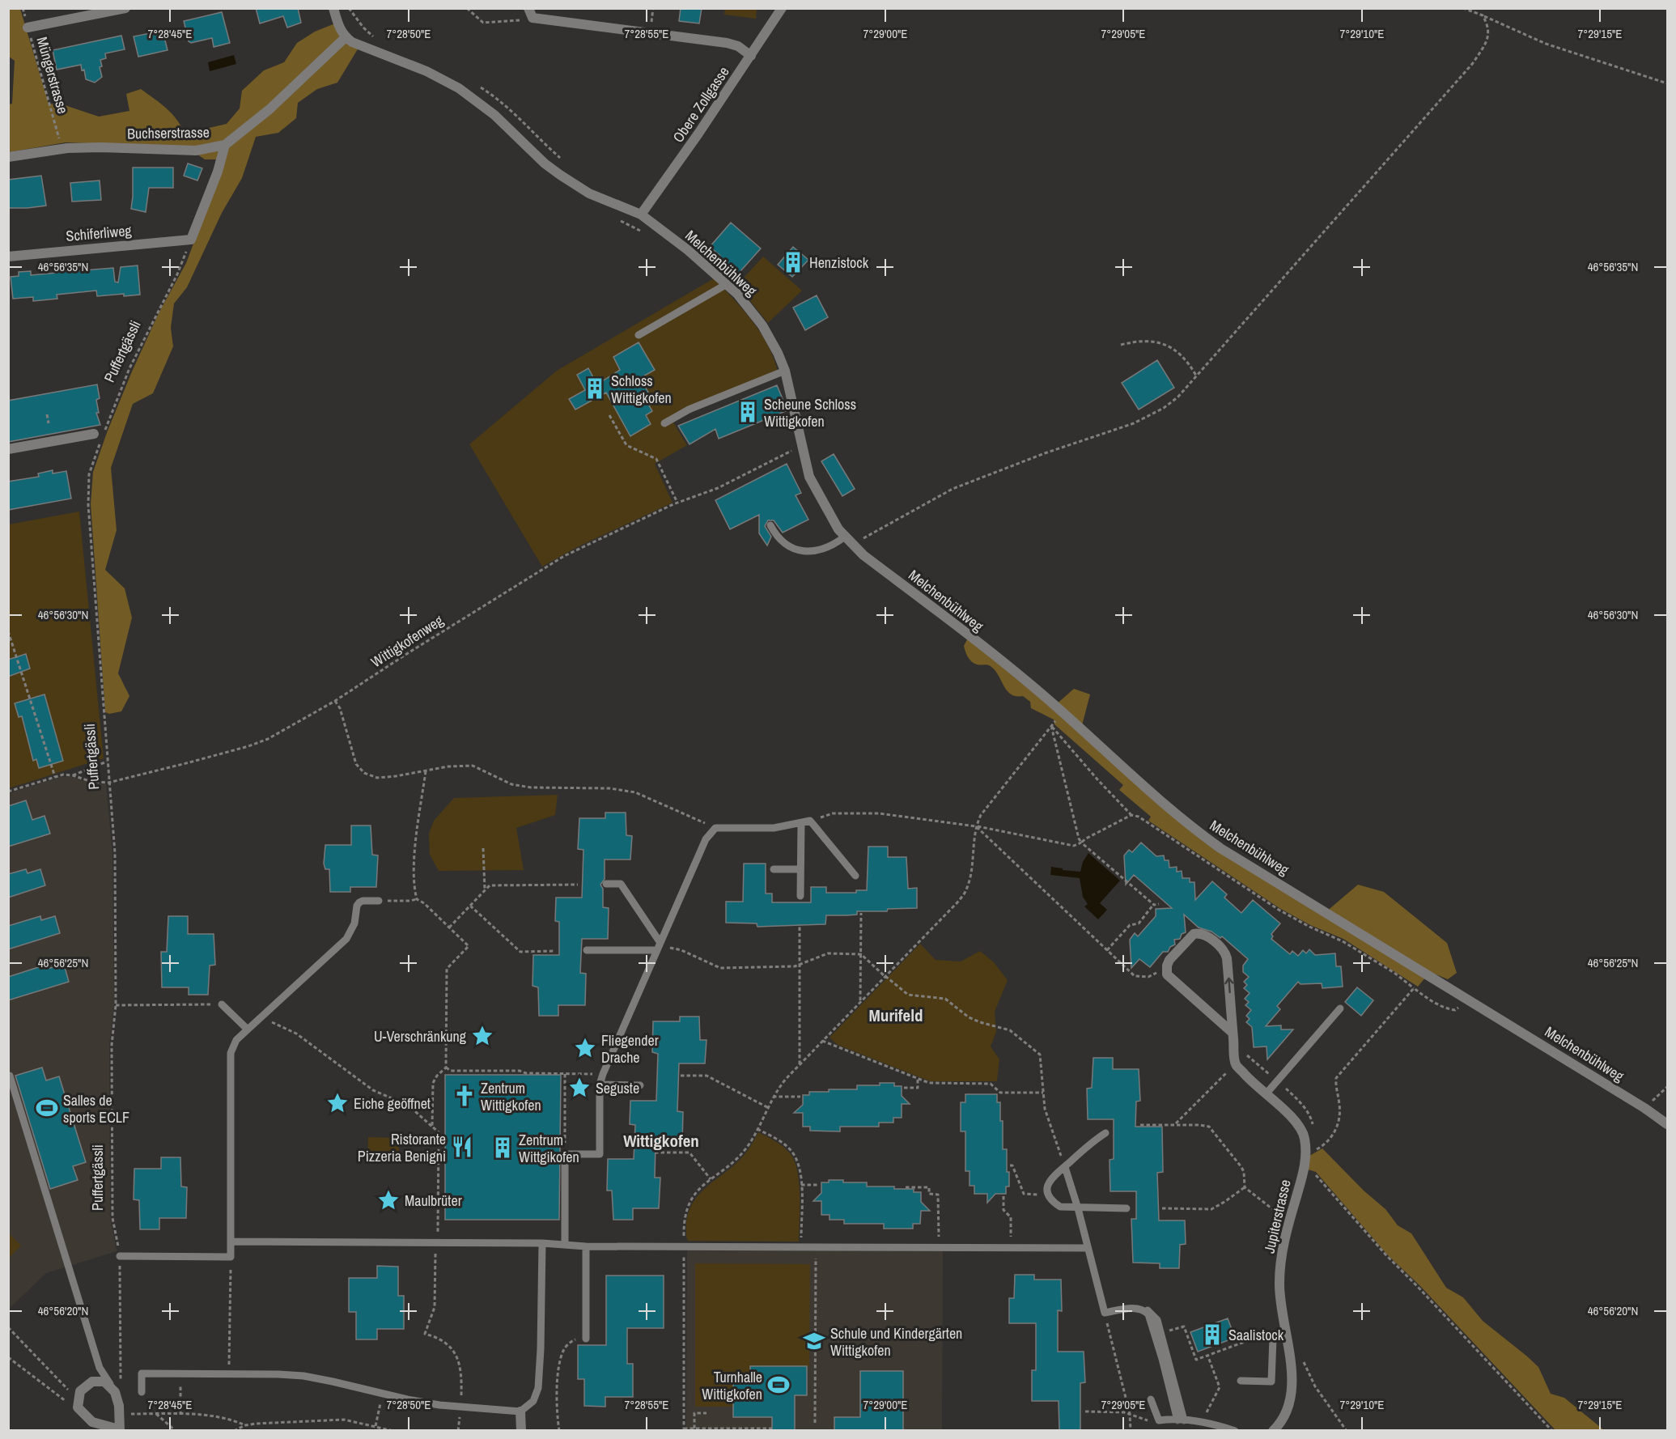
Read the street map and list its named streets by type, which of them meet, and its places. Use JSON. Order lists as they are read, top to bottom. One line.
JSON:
{"streets":{"street":["Obere Zollgasse","Buchserstrasse","Schiferliweg","Melchenbühlweg","Jupiterstrasse"],"path":["Müngerstrasse","Puffertgässli","Wittigkofenweg"]},"crossings":[["Müngerstrasse","Buchserstrasse"],["Obere Zollgasse","Melchenbühlweg"],["Buchserstrasse","Melchenbühlweg"],["Schiferliweg","Puffertgässli"],["Melchenbühlweg","Wittigkofenweg"],["Puffertgässli","Wittigkofenweg"]],"districts":["Murifeld","Wittigkofen"],"places":{"building":["Henzistock","Schloss Wittigkofen","Scheune Schloss Wittigkofen","Zentrum Wittgikofen","Saalistock"],"place":["U-Verschränkung","Fliegender Drache","Seguste","Eiche geöffnet","Maulbrüter"],"church":["Zentrum Wittigkofen"],"sports":["Salles de sports ECLF","Turnhalle Wittigkofen"],"restaurant":["Ristorante Pizzeria Benigni"],"school or university":["Schule und Kindergärten Wittigkofen"]},"coordinates":["7°28'45\"E","7°28'50\"E","7°28'55\"E","7°29'00\"E","7°29'05\"E","7°29'10\"E","7°29'15\"E","46°56'35\"N","46°56'30\"N","46°56'25\"N","46°56'20\"N"]}
